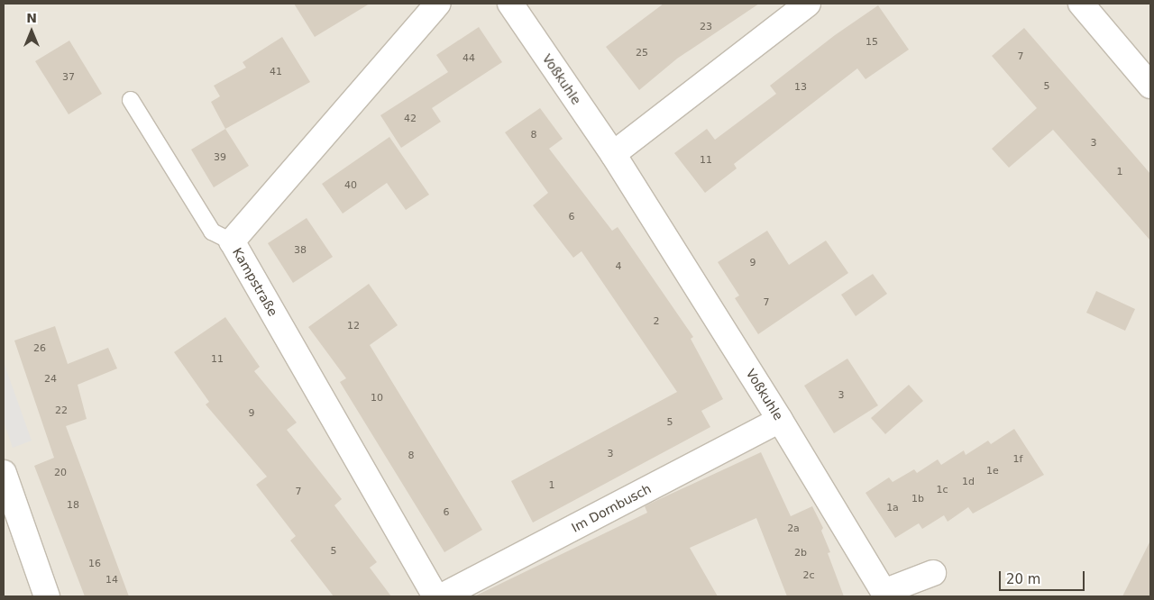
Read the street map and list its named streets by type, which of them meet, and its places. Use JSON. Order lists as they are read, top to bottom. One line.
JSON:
{"streets":{"street":["Voßkuhle","Kampstraße","Im Dornbusch"]},"crossings":[["Voßkuhle","Im Dornbusch"]],"house_numbers":["23","15","25","7","44","41","37","5","13","42","8","3","39","11","1","40","6","38","9","4","7","2","12","26","11","24","3","10","22","9","5","3","8","1f","1e","20","1d","1","1c","7","1b","18","1a","6","2a","5","2b","16","2c","14"],"scale_bar":"20 m","north":"top"}
